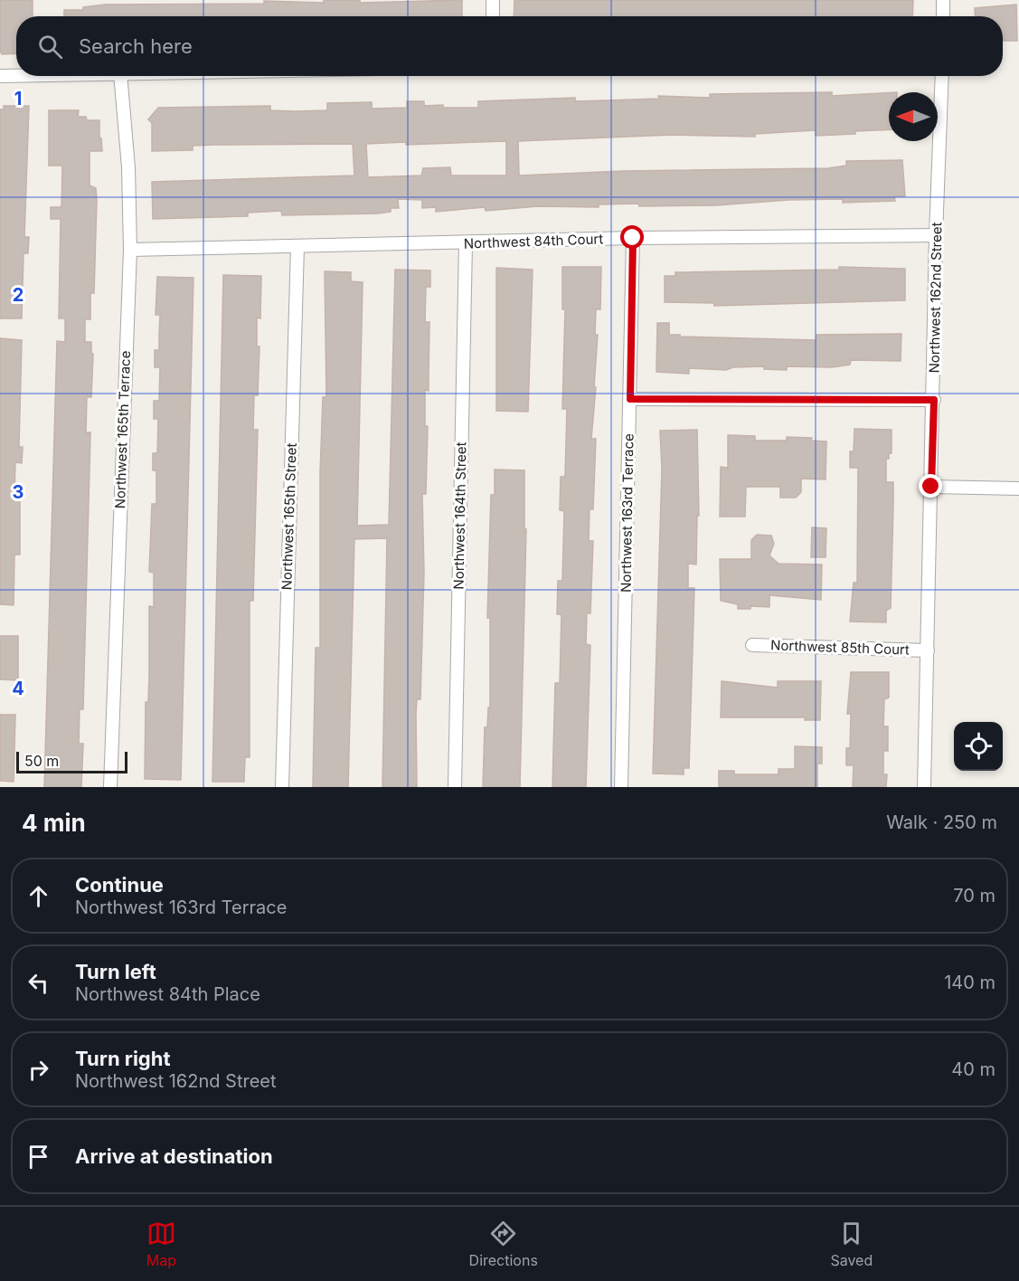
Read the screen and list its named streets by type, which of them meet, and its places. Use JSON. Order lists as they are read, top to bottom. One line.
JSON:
{"streets":{"street":["Northwest 84th Court","Northwest 162nd Street","Northwest 165th Terrace","Northwest 163rd Terrace","Northwest 164th Street","Northwest 165th Street","Northwest 85th Court"]},"crossings":[["Northwest 84th Court","Northwest 162nd Street"],["Northwest 84th Court","Northwest 165th Terrace"],["Northwest 84th Court","Northwest 163rd Terrace"],["Northwest 84th Court","Northwest 164th Street"],["Northwest 84th Court","Northwest 165th Street"],["Northwest 162nd Street","Northwest 85th Court"]],"scale_bar":"50 m","north":"left","page":{"search":"Search here","scale":"50 m","heading":["4 min","Walk · 250 m"],"list":[["Continue","Northwest 163rd Terrace","70 m"],["Turn left","Northwest 84th Place","140 m"],["Turn right","Northwest 162nd Street","40 m"],"Arrive at destination"],"nav":["Map","Directions","Saved"]},"grid":{"rows":["1","2","3","4"]}}
